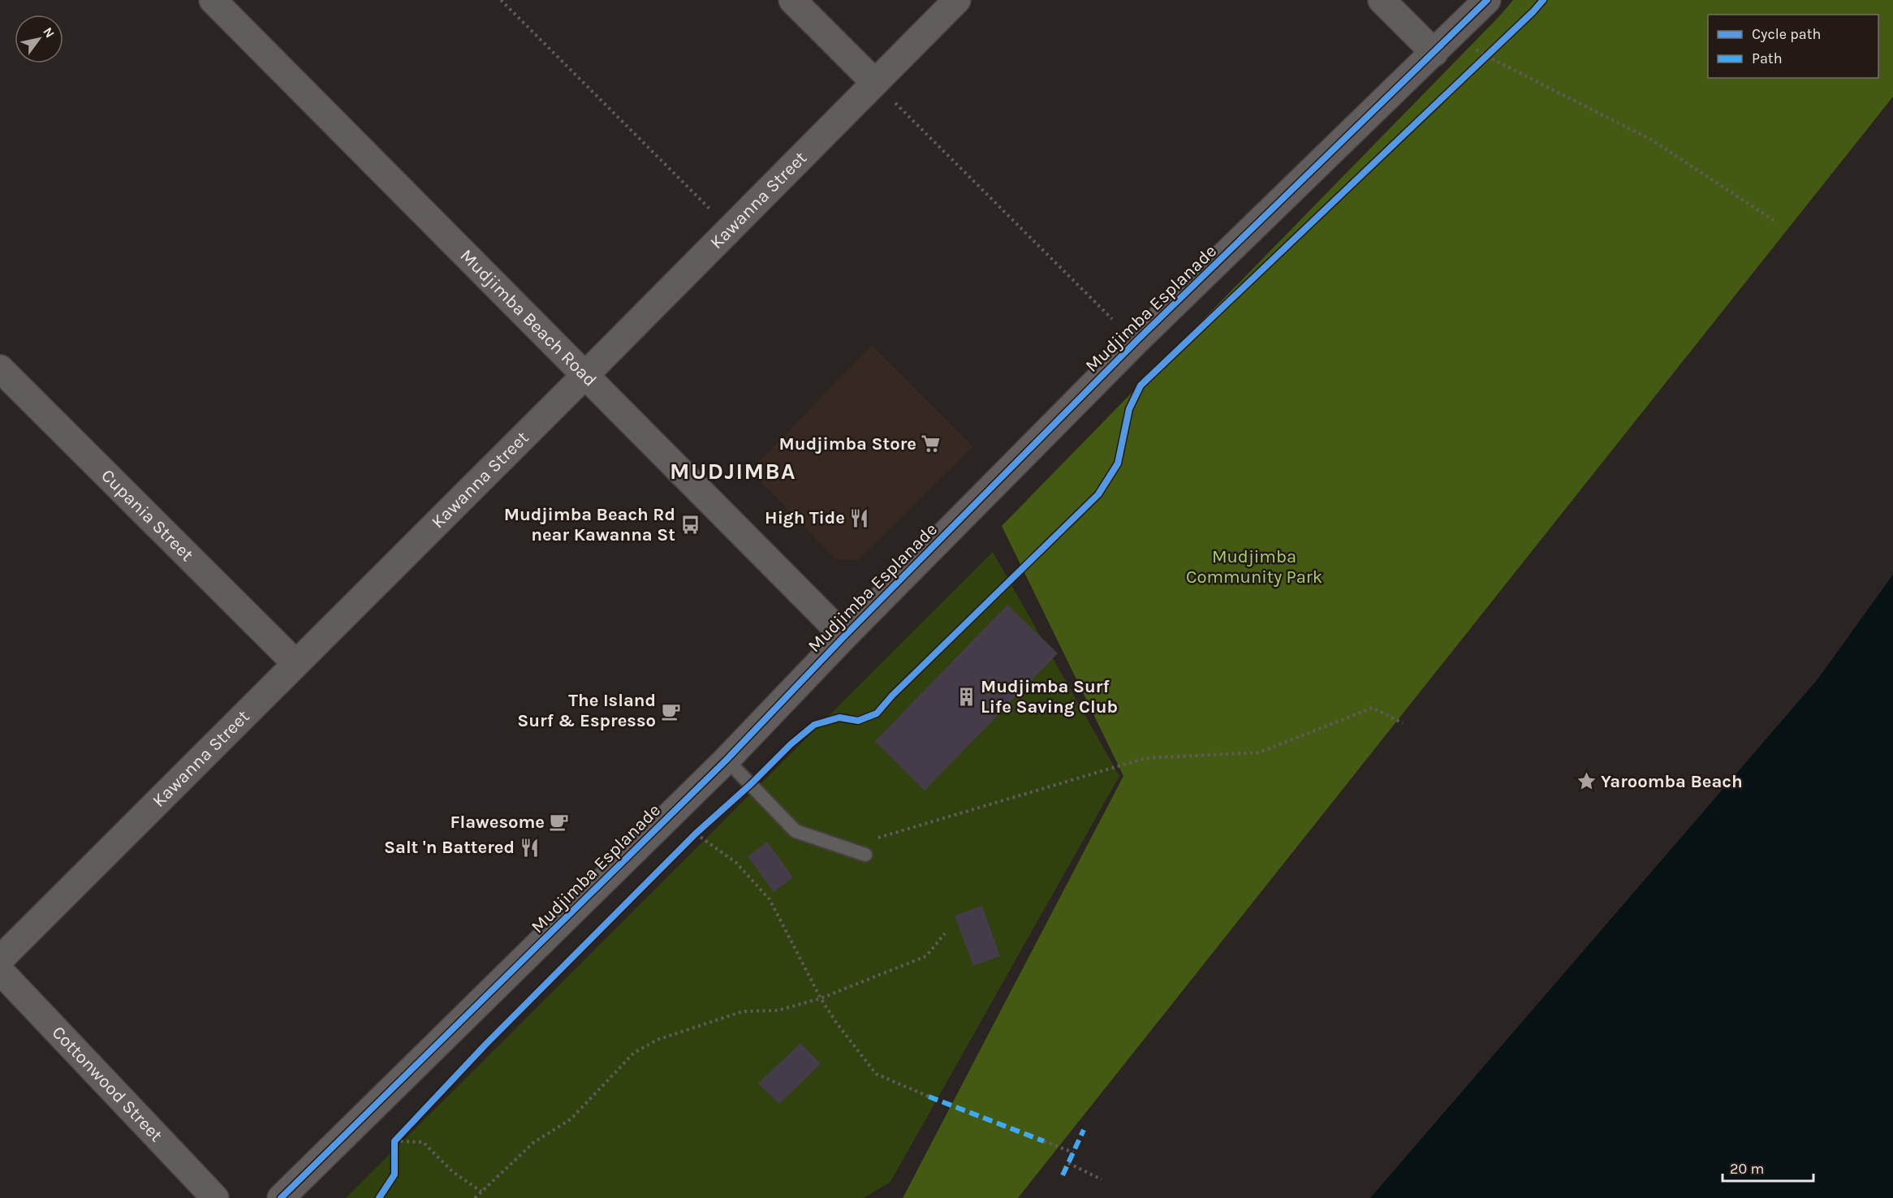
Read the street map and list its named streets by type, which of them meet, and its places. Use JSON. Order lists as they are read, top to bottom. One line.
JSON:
{"streets":{"street":["Kawanna Street","Mudjimba Esplanade","Mudjimba Beach Road","Cupania Street","Cottonwood Street"]},"crossings":[["Kawanna Street","Mudjimba Beach Road"],["Kawanna Street","Cupania Street"],["Mudjimba Esplanade","Mudjimba Beach Road"]],"districts":["MUDJIMBA"],"parks":["Mudjimba Community Park"],"places":{"supermarket":["Mudjimba Store"],"restaurant":["High Tide","Salt 'n Battered"],"bus stop":["Mudjimba Beach Rd near Kawanna St"],"building":["Mudjimba Surf Life Saving Club"],"cafe":["The Island Surf & Espresso","Flawesome"],"place":["Yaroomba Beach"]},"legend":["Cycle path","Path"],"scale_bar":"20 m","north":"top right"}
